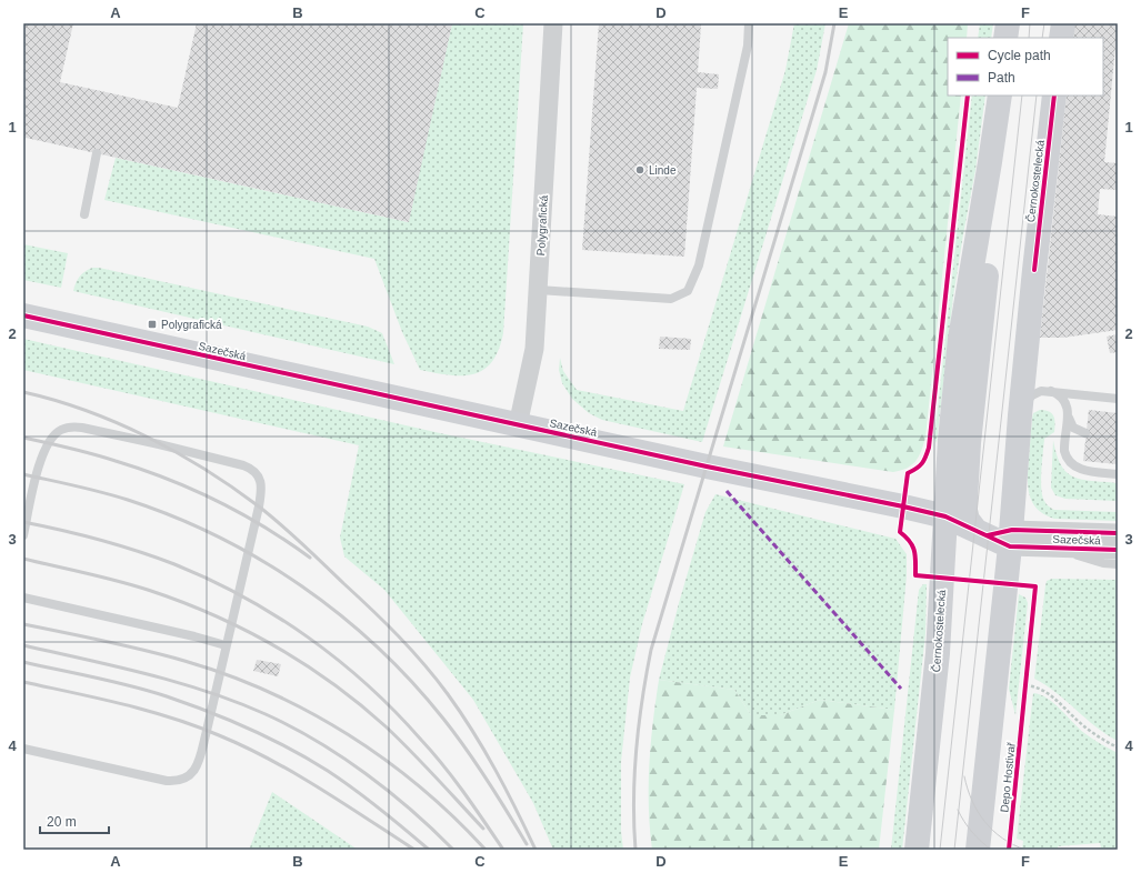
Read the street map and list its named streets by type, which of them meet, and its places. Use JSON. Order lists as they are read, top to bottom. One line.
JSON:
{"streets":{"main road":["Černokostelecká","Sazečská"],"street":["Polygrafická"],"cycle path":["Depo Hostivař"]},"crossings":[["Černokostelecká","Sazečská"],["Polygrafická","Sazečská"]],"places":{"other":["Linde"],"transit":["Polygrafická"]},"legend":["Cycle path","Path"],"scale_bar":"20 m","grid":{"columns":["A","B","C","D","E","F"],"rows":["1","2","3","4"]}}
